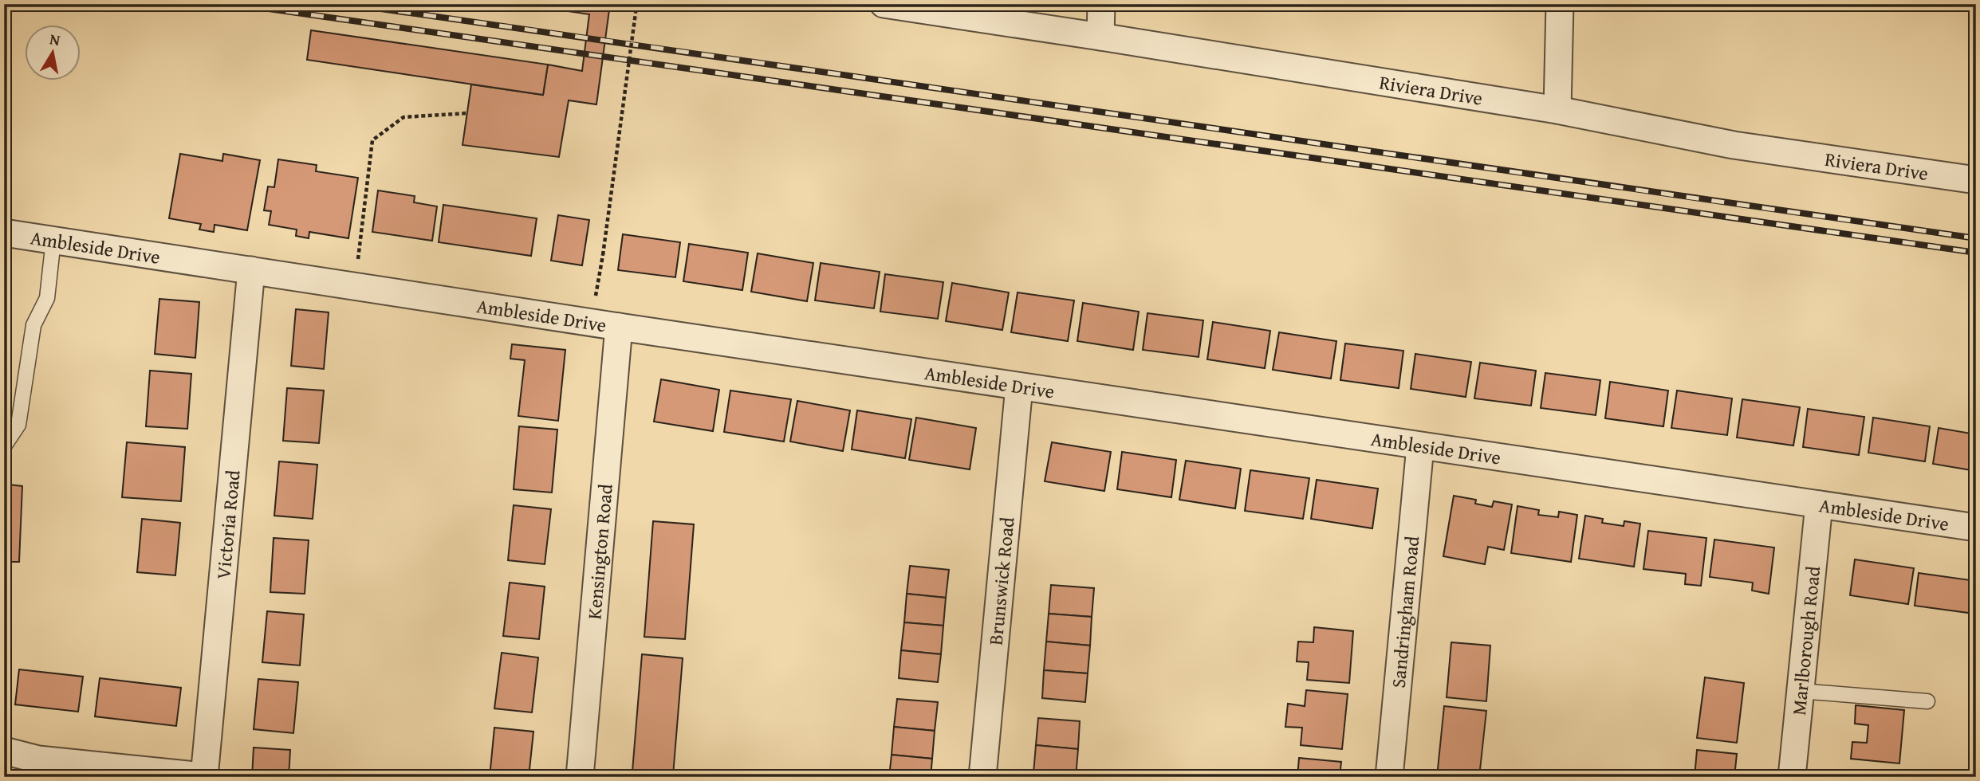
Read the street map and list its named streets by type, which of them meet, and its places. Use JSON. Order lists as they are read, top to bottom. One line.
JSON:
{"streets":{"street":["Riviera Drive","Ambleside Drive","Victoria Road","Kensington Road","Brunswick Road","Sandringham Road","Marlborough Road"]},"crossings":[["Ambleside Drive","Victoria Road"],["Ambleside Drive","Kensington Road"],["Ambleside Drive","Brunswick Road"],["Ambleside Drive","Sandringham Road"],["Ambleside Drive","Marlborough Road"]],"north":"top"}
